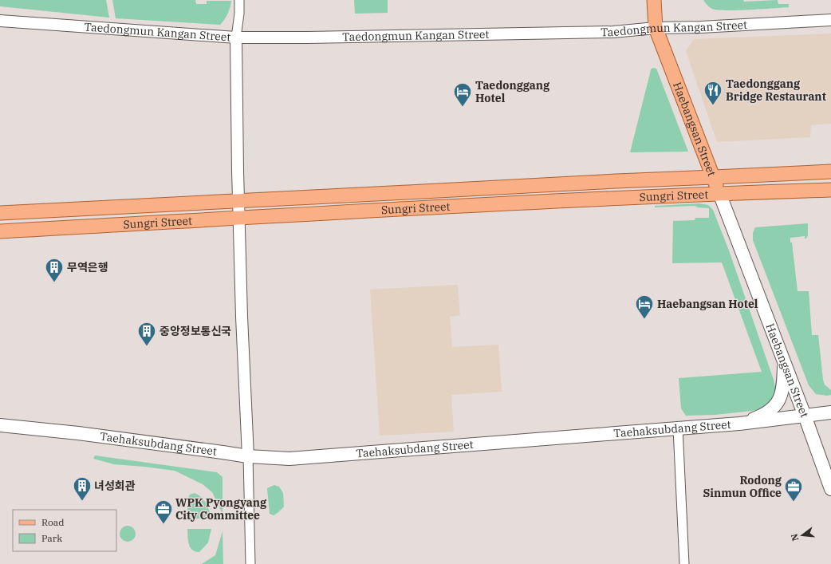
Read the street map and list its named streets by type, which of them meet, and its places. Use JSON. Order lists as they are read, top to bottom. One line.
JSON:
{"streets":{"main road":["Haebangsan Street","Sungri Street","Taehaksubdang Street"],"street":["Taedongmun Kangan Street"]},"crossings":[["Taedongmun Kangan Street","Haebangsan Street"],["Haebangsan Street","Sungri Street"],["Haebangsan Street","Taehaksubdang Street"]],"places":{"restaurant":["Taedonggang Bridge Restaurant"],"hotel":["Taedonggang Hotel","Haebangsan Hotel"],"building":["무역은행","중앙정보통신국","녀성회관"],"office":["Rodong Sinmun Office","WPK Pyongyang City Committee"]},"legend":["Road","Park"],"north":"left"}
